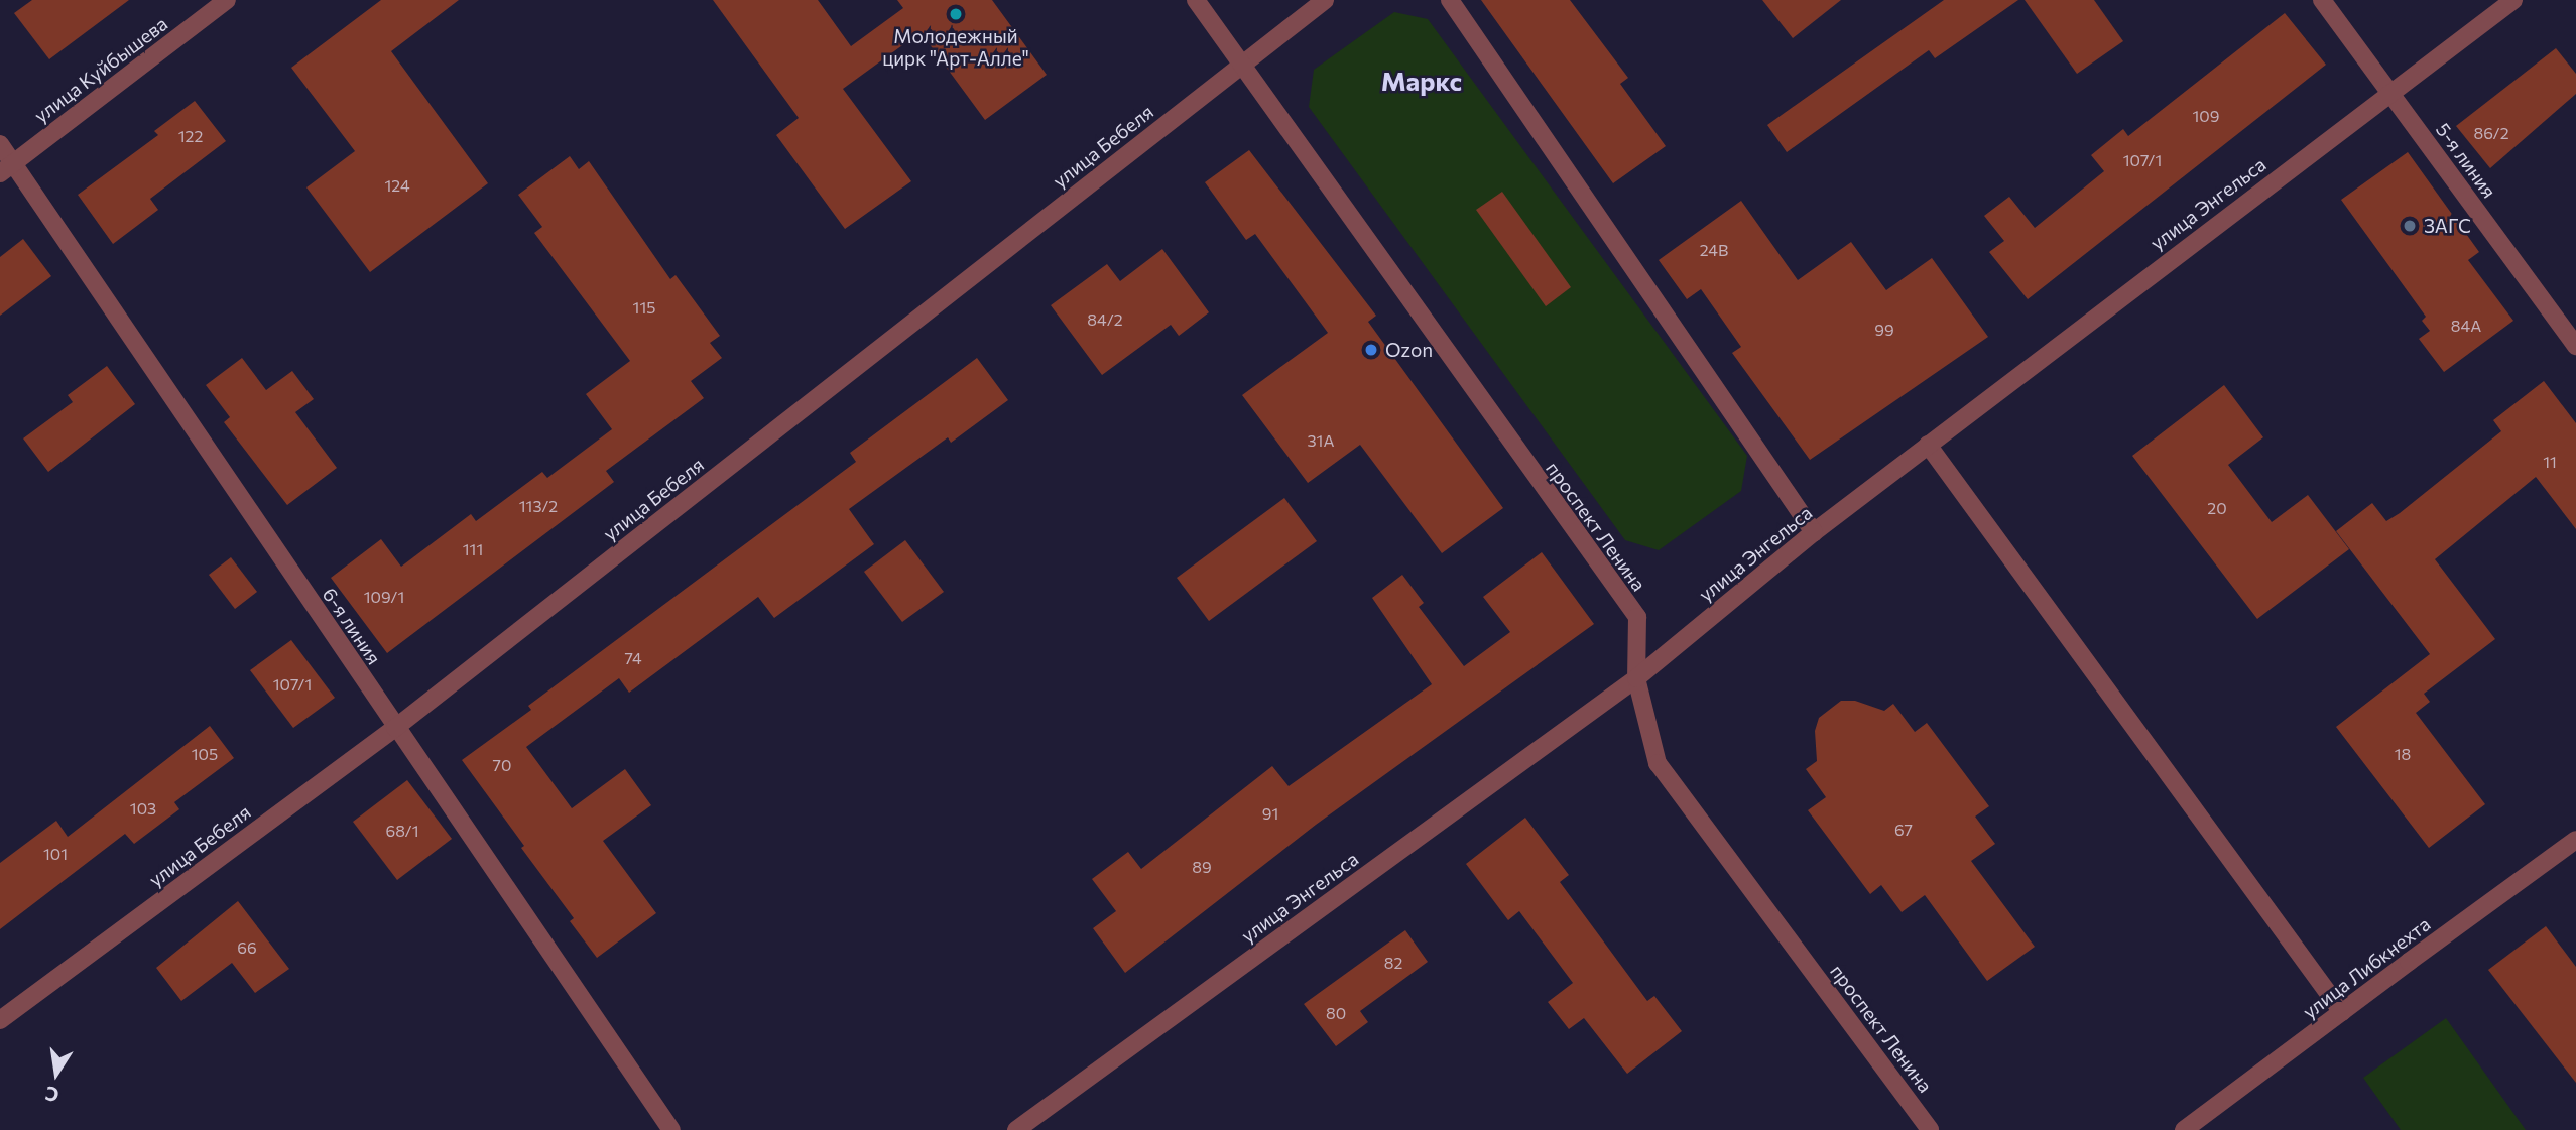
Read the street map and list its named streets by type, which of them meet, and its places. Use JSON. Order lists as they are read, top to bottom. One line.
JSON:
{"streets":{"street":["улица Куйбышева","улица Бебеля","5-я линия","улица Энгельса","проспект Ленина","6-я линия","улица Либкнехта"]},"crossings":[["улица Куйбышева","6-я линия"],["улица Бебеля","проспект Ленина"],["улица Бебеля","6-я линия"],["5-я линия","улица Энгельса"],["улица Энгельса","проспект Ленина"]],"districts":["Маркс"],"places":["Молодежный цирк \"Арт-Алле\"","ЗАГС","Ozon"],"house_numbers":["109","86/2","122","107/1","124","24В","115","84/2","84А","99","31А","11","113/2","20","111","109/1","74","107/1","105","18","70","103","91","67","68/1","101","89","66","82","80"],"north":"bottom"}
